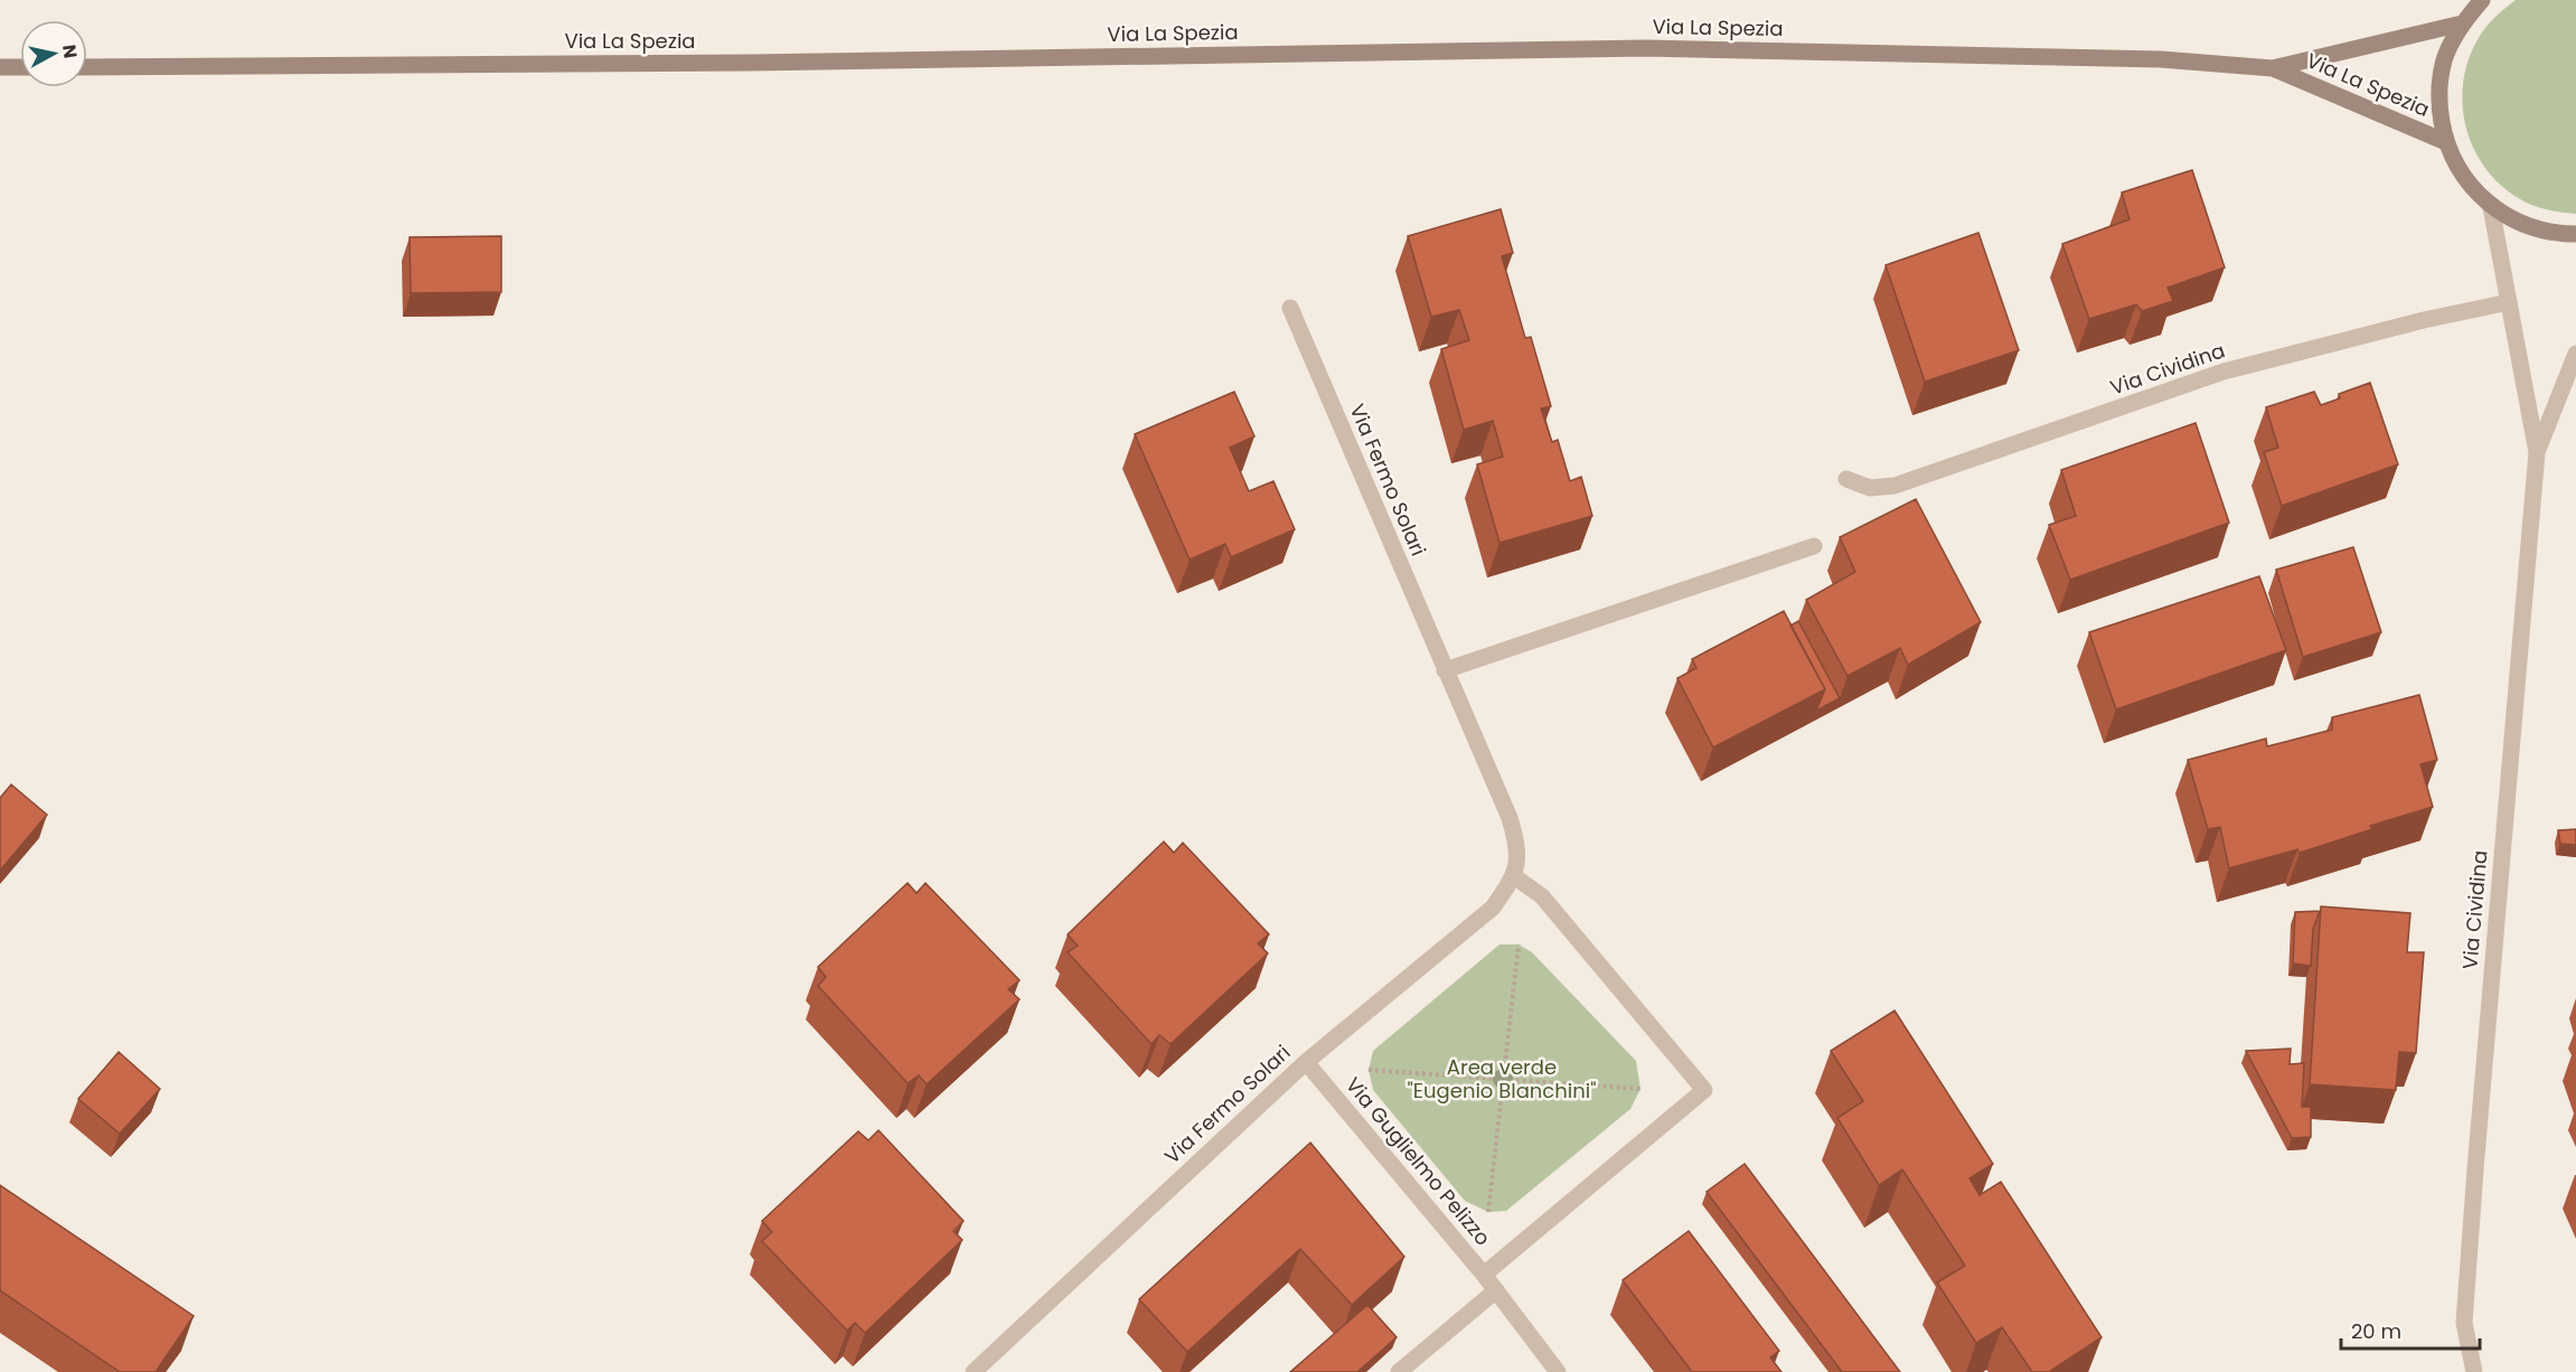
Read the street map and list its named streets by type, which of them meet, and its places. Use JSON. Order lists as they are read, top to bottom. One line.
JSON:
{"streets":{"main road":["Via La Spezia"],"street":["Via Cividina","Via Fermo Solari","Via Guglielmo Pelizzo"]},"crossings":[["Via Fermo Solari","Via Guglielmo Pelizzo"]],"parks":["Area verde \"Eugenio Blanchini\""],"scale_bar":"20 m","north":"right"}
